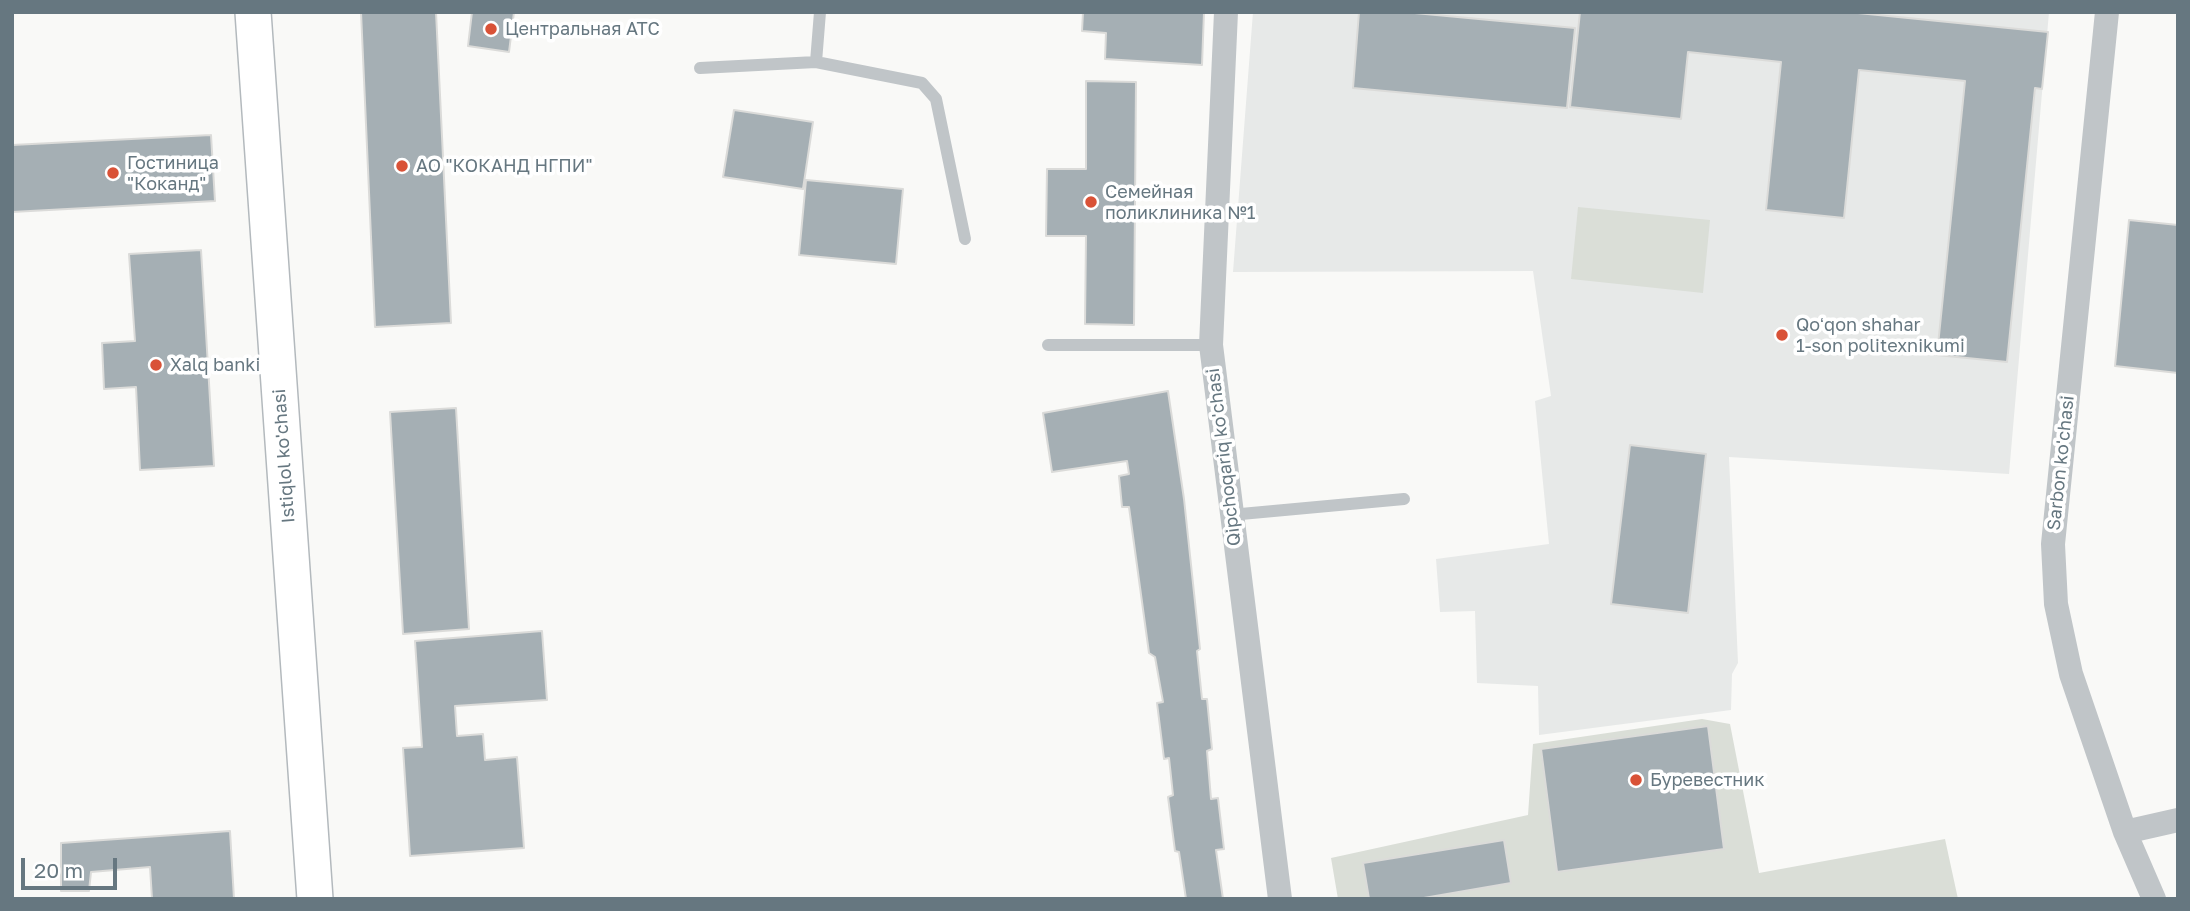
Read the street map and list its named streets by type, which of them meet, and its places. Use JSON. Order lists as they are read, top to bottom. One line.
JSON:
{"streets":{"main road":["Istiqlol ko'chasi"],"street":["Qipchoqariq ko'chasi","Sarbon ko'chasi"]},"places":["Центральная АТС","АО \"КОКАНД НГПИ\"","Гостиница \"Коканд\"","Семейная поликлиника №1","Qoʻqon shahar 1-son politexnikumi","Xalq banki","Буревестник"],"scale_bar":"20 m"}
